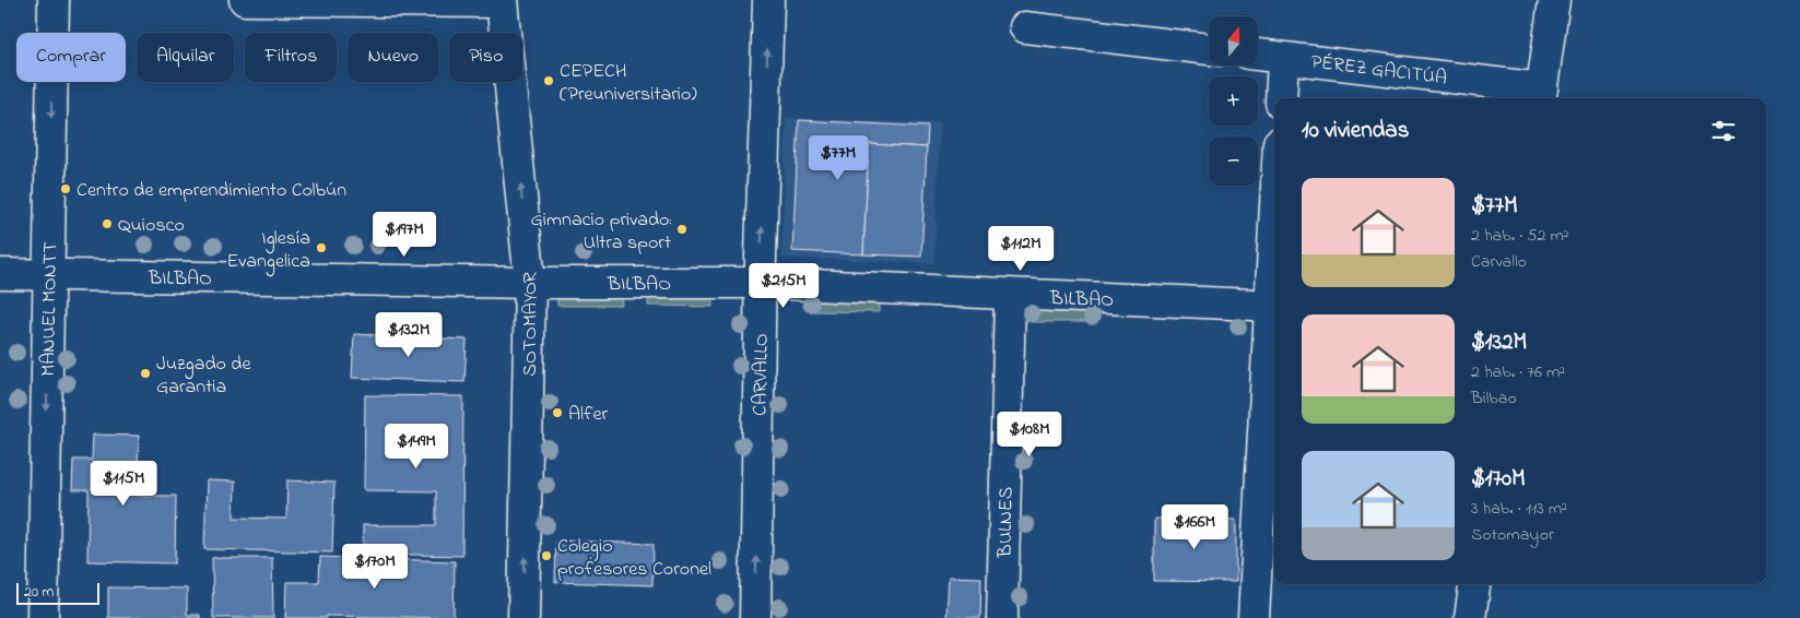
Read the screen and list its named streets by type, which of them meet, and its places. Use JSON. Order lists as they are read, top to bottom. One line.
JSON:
{"streets":{"street":["PÉREZ GACITÚA","BILBAO","MANUEL MONTT","SOTOMAYOR","CARVALLO","BULNES"]},"crossings":[["BILBAO","MANUEL MONTT"],["BILBAO","SOTOMAYOR"],["BILBAO","CARVALLO"],["BILBAO","BULNES"]],"one_way":["MANUEL MONTT","SOTOMAYOR","CARVALLO"],"places":["CEPECH (Preuniversitario)","Centro de emprendimiento Colbún","Quiosco","Gimnacio privado: Ultra sport","Iglesía Evangelica","Juzgado de Garantia","Alfer","Colegio profesores Coronel"],"scale_bar":"20 m","north":"top","page":{"map_buttons":["+","−"],"chip":["Comprar","Alquilar","Filtros","Nuevo","Piso"],"heading":"10 viviendas","price":["$77M","$197M","$112M","$215M","$132M","$108M","$149M","$115M","$166M","$170M"],"list":[{"name":"$77M","note":"2 hab. · 52 m² · Carvallo"},{"name":"$132M","note":"2 hab. · 76 m² · Bilbao"},{"name":"$170M","note":"3 hab. · 113 m² · Sotomayor"}],"scale":"20 m"}}
